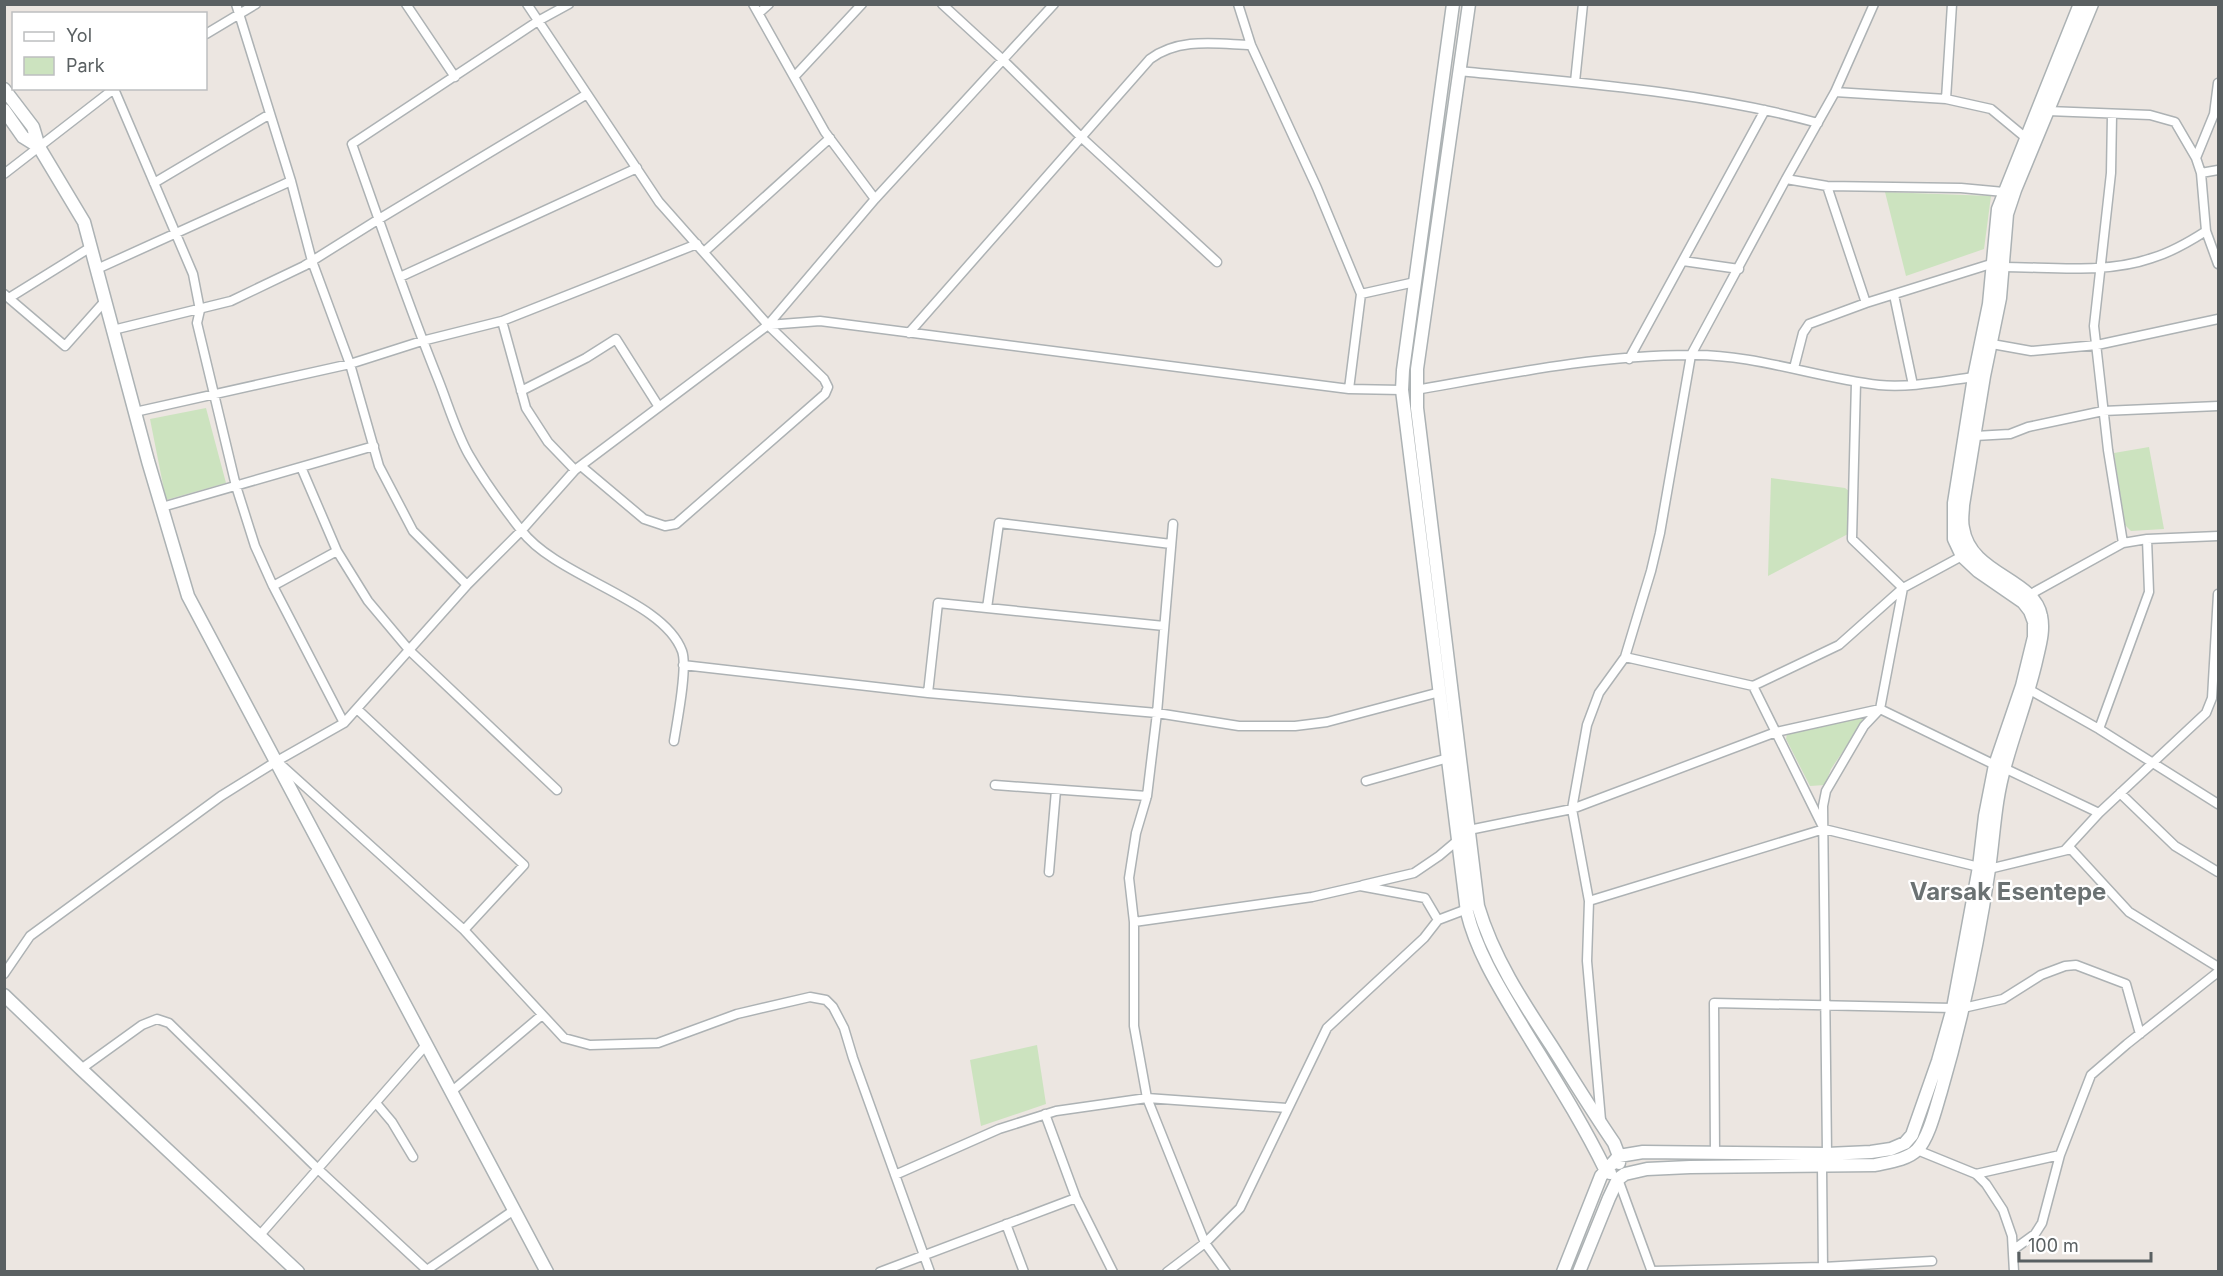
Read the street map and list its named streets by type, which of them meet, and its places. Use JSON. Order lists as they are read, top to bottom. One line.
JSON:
{"districts":["Varsak Esentepe"],"legend":["Yol","Park"],"scale_bar":"100 m"}
